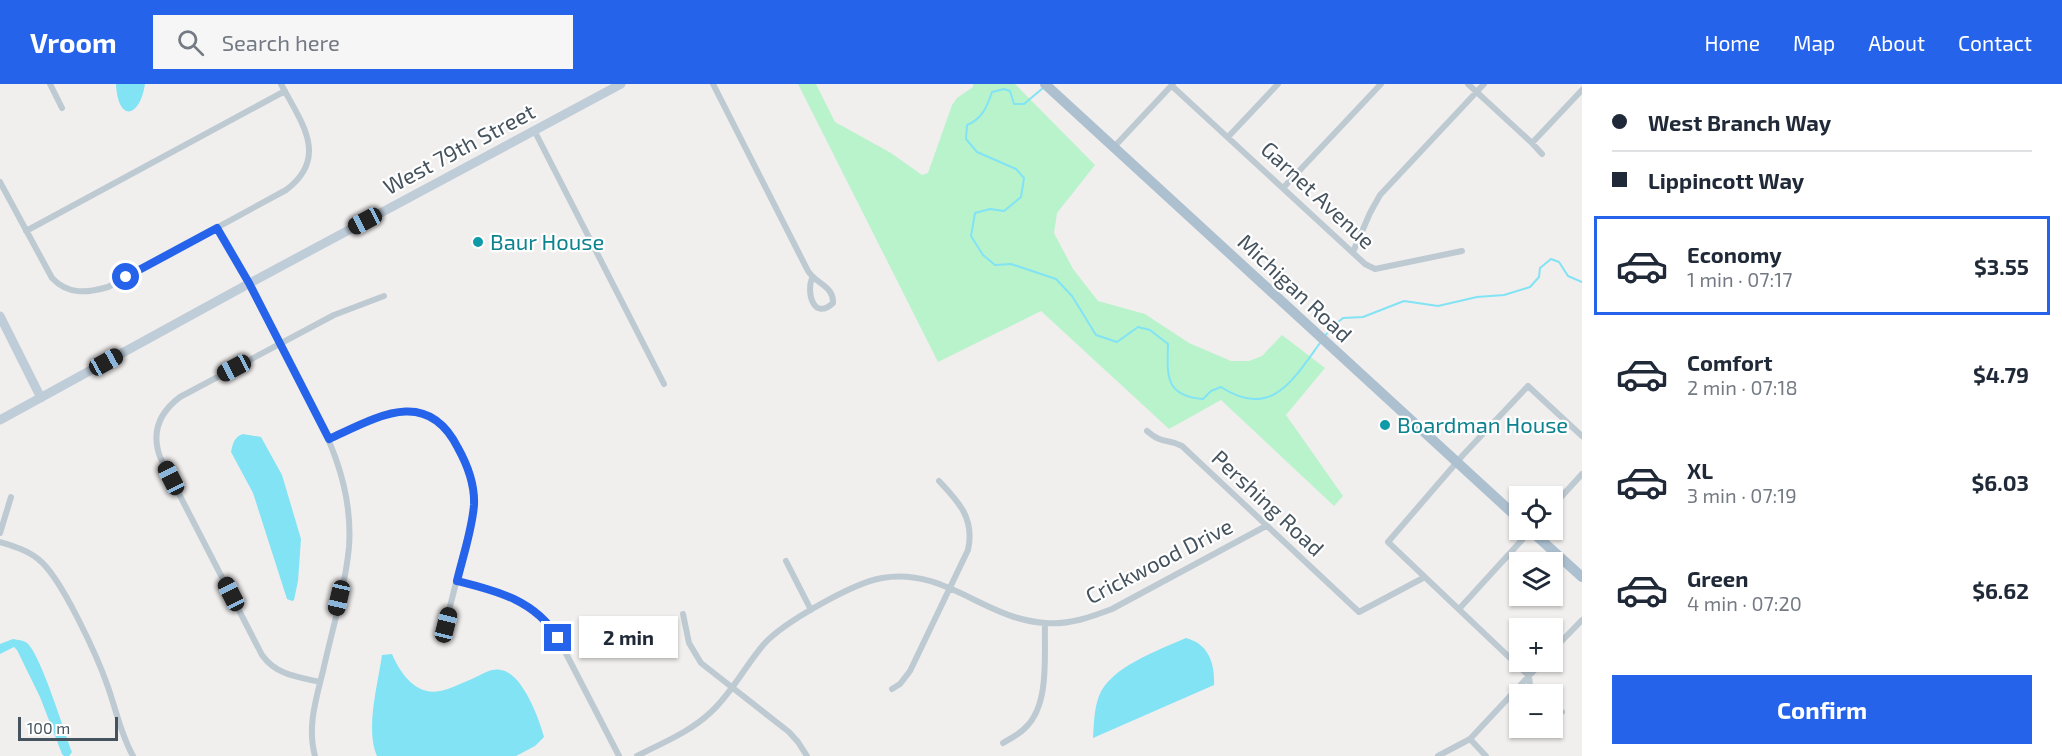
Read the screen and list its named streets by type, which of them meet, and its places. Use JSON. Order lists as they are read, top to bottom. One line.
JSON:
{"streets":{"main road":["West 79th Street","Michigan Road"],"street":["Garnet Avenue","Pershing Road","Crickwood Drive"]},"crossings":[["Pershing Road","Crickwood Drive"]],"places":["Baur House","Boardman House"],"scale_bar":"100 m","page":{"header":"Vroom","search":"Search here","nav":["Home","Map","About","Contact"],"banner":["West Branch Way","Lippincott Way"],"list":[{"name":"Economy","note":"1 min · 07:17","value":"$3.55"},{"name":"Comfort","note":"2 min · 07:18","value":"$4.79"},{"name":"XL","note":"3 min · 07:19","value":"$6.03"},{"name":"Green","note":"4 min · 07:20","value":"$6.62"}],"map_buttons":["+","−"],"bubble":"2 min","buttons":"Confirm","scale":"100 m"}}
